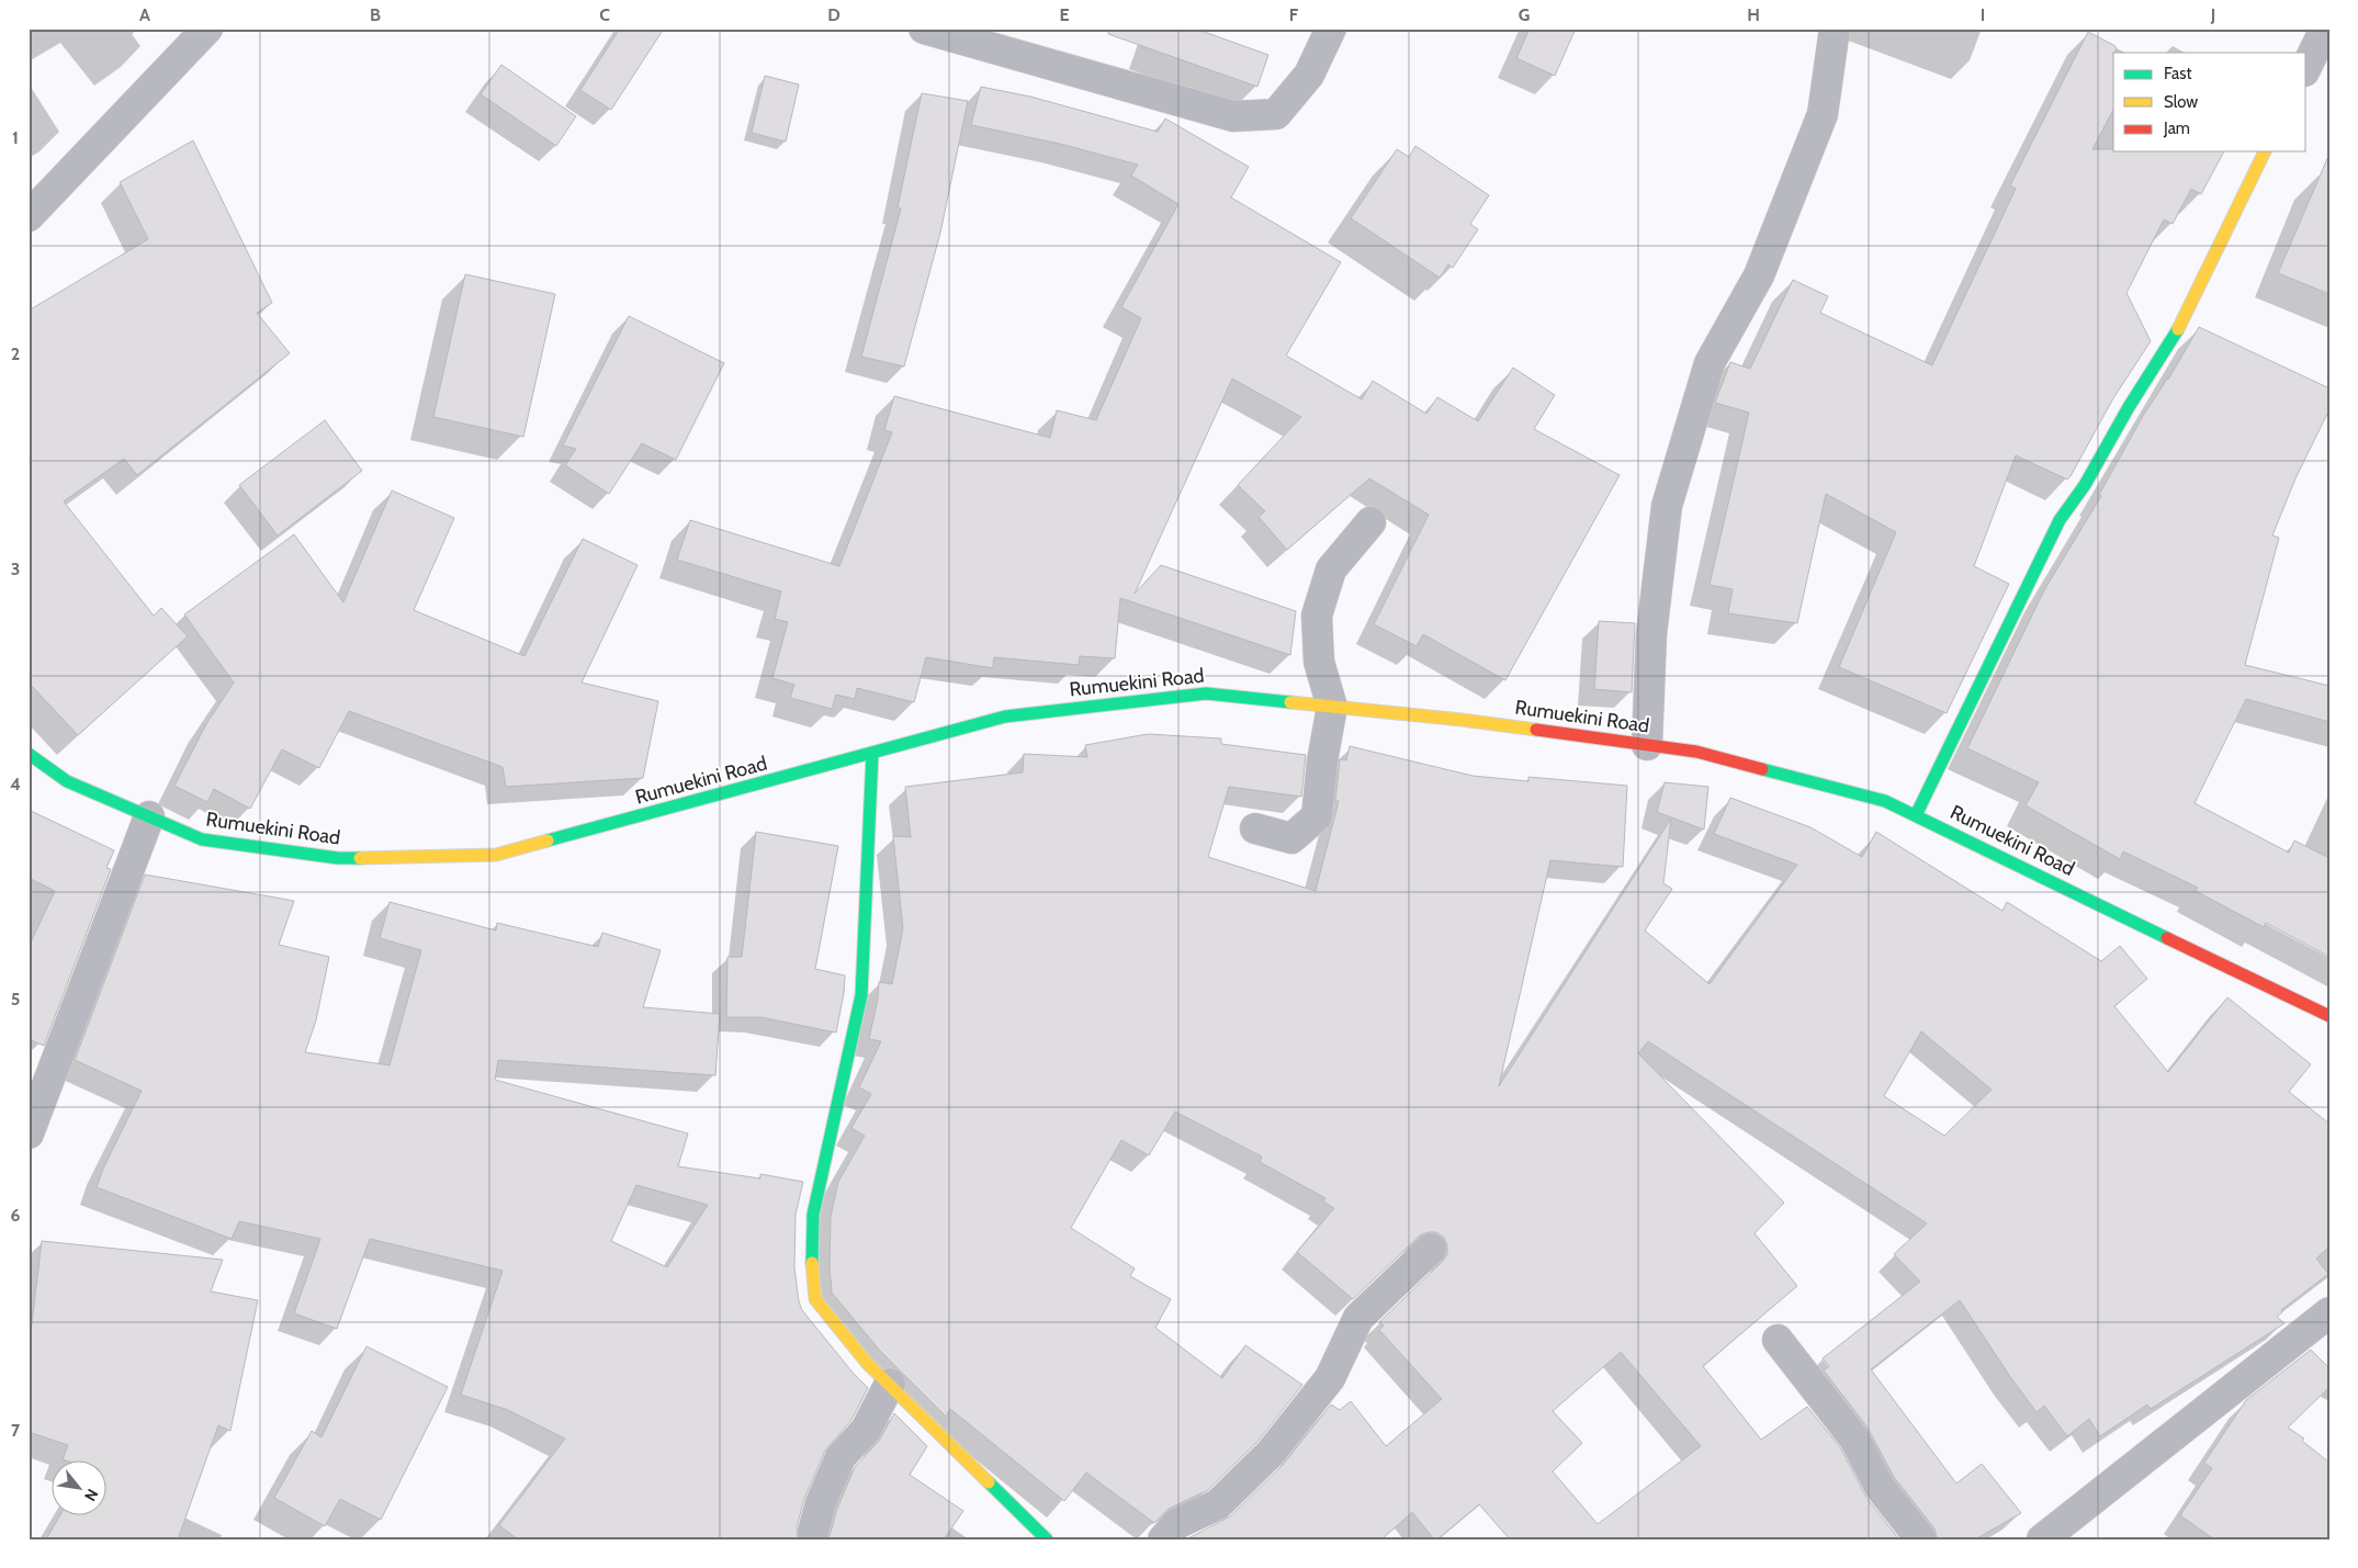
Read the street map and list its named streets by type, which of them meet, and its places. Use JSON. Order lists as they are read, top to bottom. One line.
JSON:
{"streets":{"street":["Rumuekini Road"]},"legend":["Fast","Slow","Jam"],"north":"bottom right","grid":{"columns":["A","B","C","D","E","F","G","H","I","J"],"rows":["1","2","3","4","5","6","7"]}}
